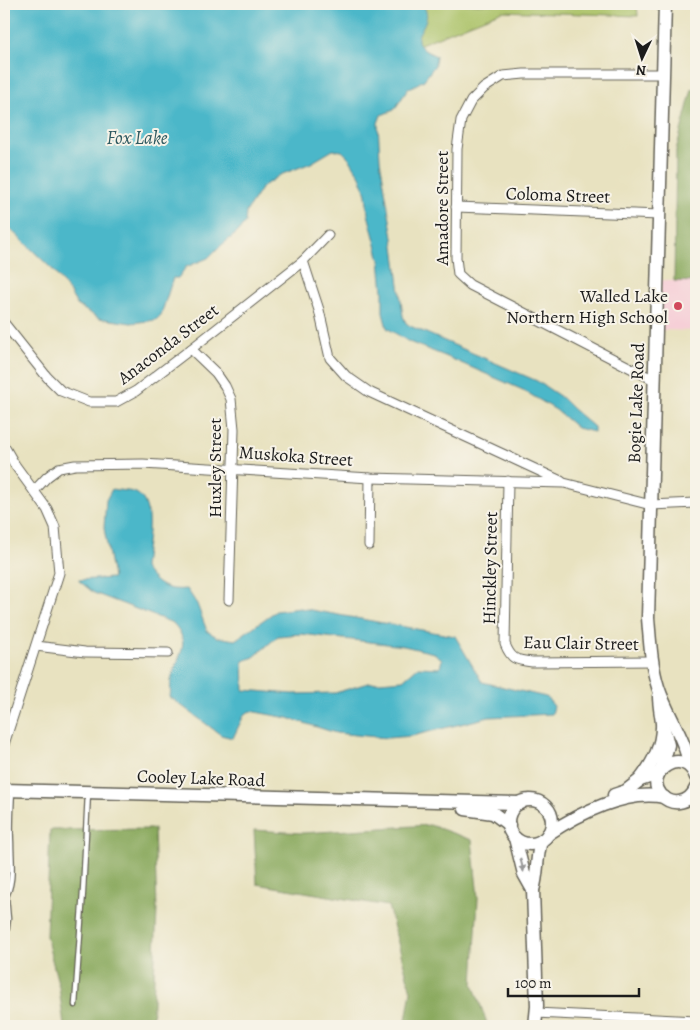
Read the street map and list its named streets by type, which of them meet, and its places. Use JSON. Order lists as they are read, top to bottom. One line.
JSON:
{"streets":{"street":["Coloma Street","Amadore Street","Anaconda Street","Bogie Lake Road","Muskoka Street","Huxley Street","Hinckley Street","Eau Clair Street","Cooley Lake Road"]},"crossings":[["Coloma Street","Amadore Street"],["Coloma Street","Bogie Lake Road"],["Amadore Street","Bogie Lake Road"],["Anaconda Street","Muskoka Street"],["Anaconda Street","Huxley Street"],["Bogie Lake Road","Muskoka Street"],["Bogie Lake Road","Eau Clair Street"],["Muskoka Street","Huxley Street"],["Muskoka Street","Hinckley Street"],["Hinckley Street","Eau Clair Street"]],"water":["Fox Lake"],"places":["Walled Lake Northern High School"],"scale_bar":"100 m","north":"bottom"}
